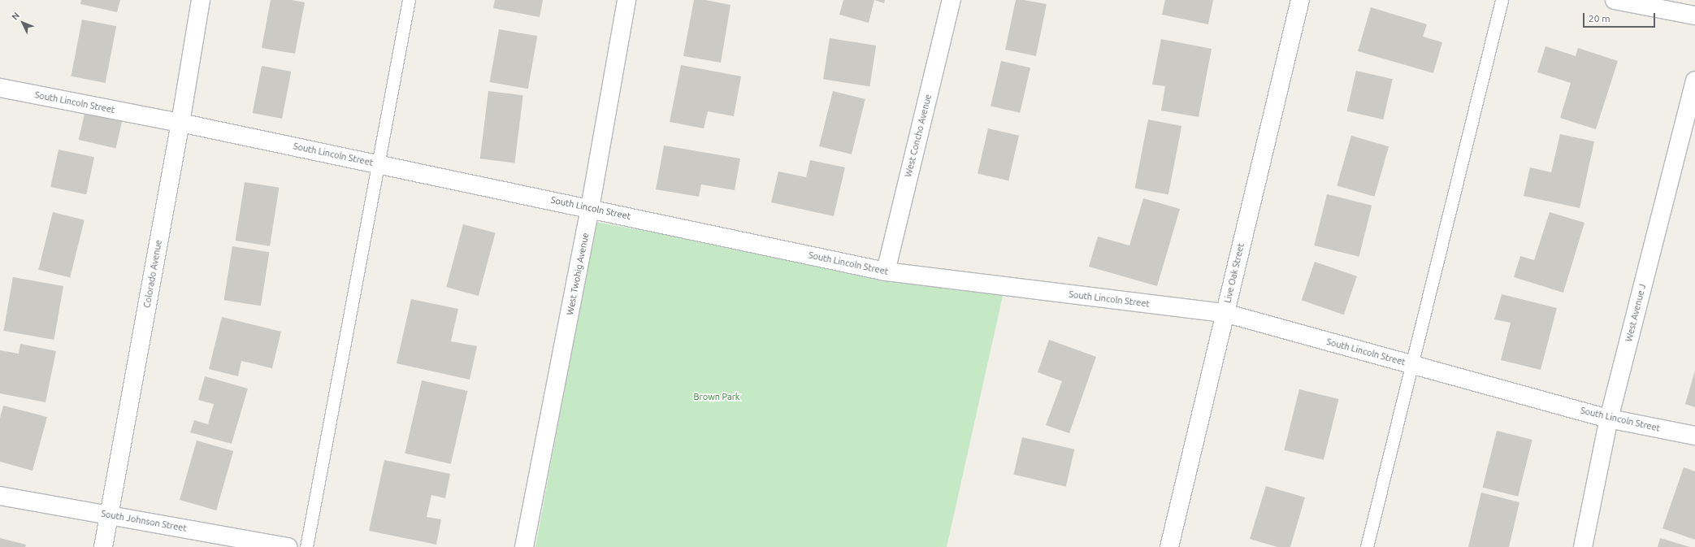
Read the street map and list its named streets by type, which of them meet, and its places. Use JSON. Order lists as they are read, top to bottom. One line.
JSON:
{"streets":{"street":["South Lincoln Street","West Concho Avenue","Live Oak Street","Colorado Avenue","West Twohig Avenue","West Avenue J","South Johnson Street"]},"crossings":[["South Lincoln Street","West Concho Avenue"],["South Lincoln Street","Live Oak Street"],["South Lincoln Street","Colorado Avenue"],["South Lincoln Street","West Twohig Avenue"],["South Lincoln Street","West Avenue J"],["Colorado Avenue","South Johnson Street"]],"parks":["Brown Park"],"scale_bar":"20 m","north":"top left"}
